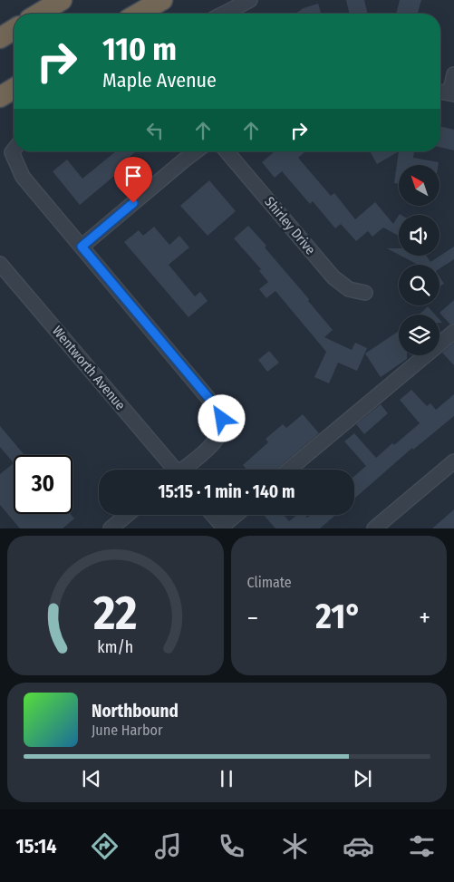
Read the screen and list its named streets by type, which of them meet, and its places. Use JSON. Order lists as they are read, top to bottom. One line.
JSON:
{"streets":{"street":["Shirley Drive","Wentworth Avenue"]},"north":"top left","page":{"turn":["110 m","Maple Avenue"],"limit":"30","trip":"15:15 · 1 min · 140 m","tile":"Climate","heat":["−","21°","+"],"song":["Northbound","June Harbor"],"tabs":"15:14","gauge":["22","km/h"]}}
